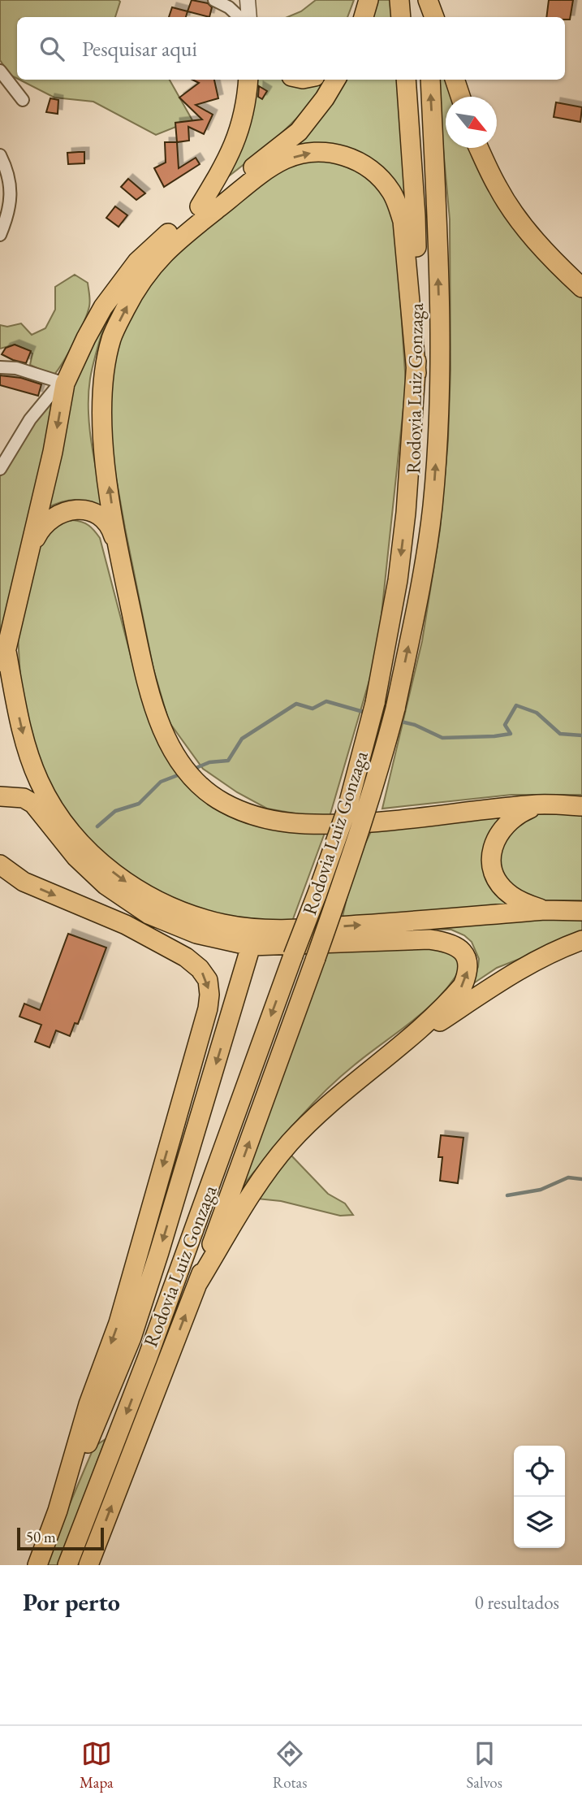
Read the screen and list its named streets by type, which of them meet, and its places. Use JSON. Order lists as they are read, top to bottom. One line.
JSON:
{"streets":{"highway":["Rodovia Luiz Gonzaga"]},"scale_bar":"50 m","north":"bottom right","page":{"search":"Pesquisar aqui","scale":"50 m","heading":["Por perto","0 resultados"],"nav":["Mapa","Rotas","Salvos"]}}
